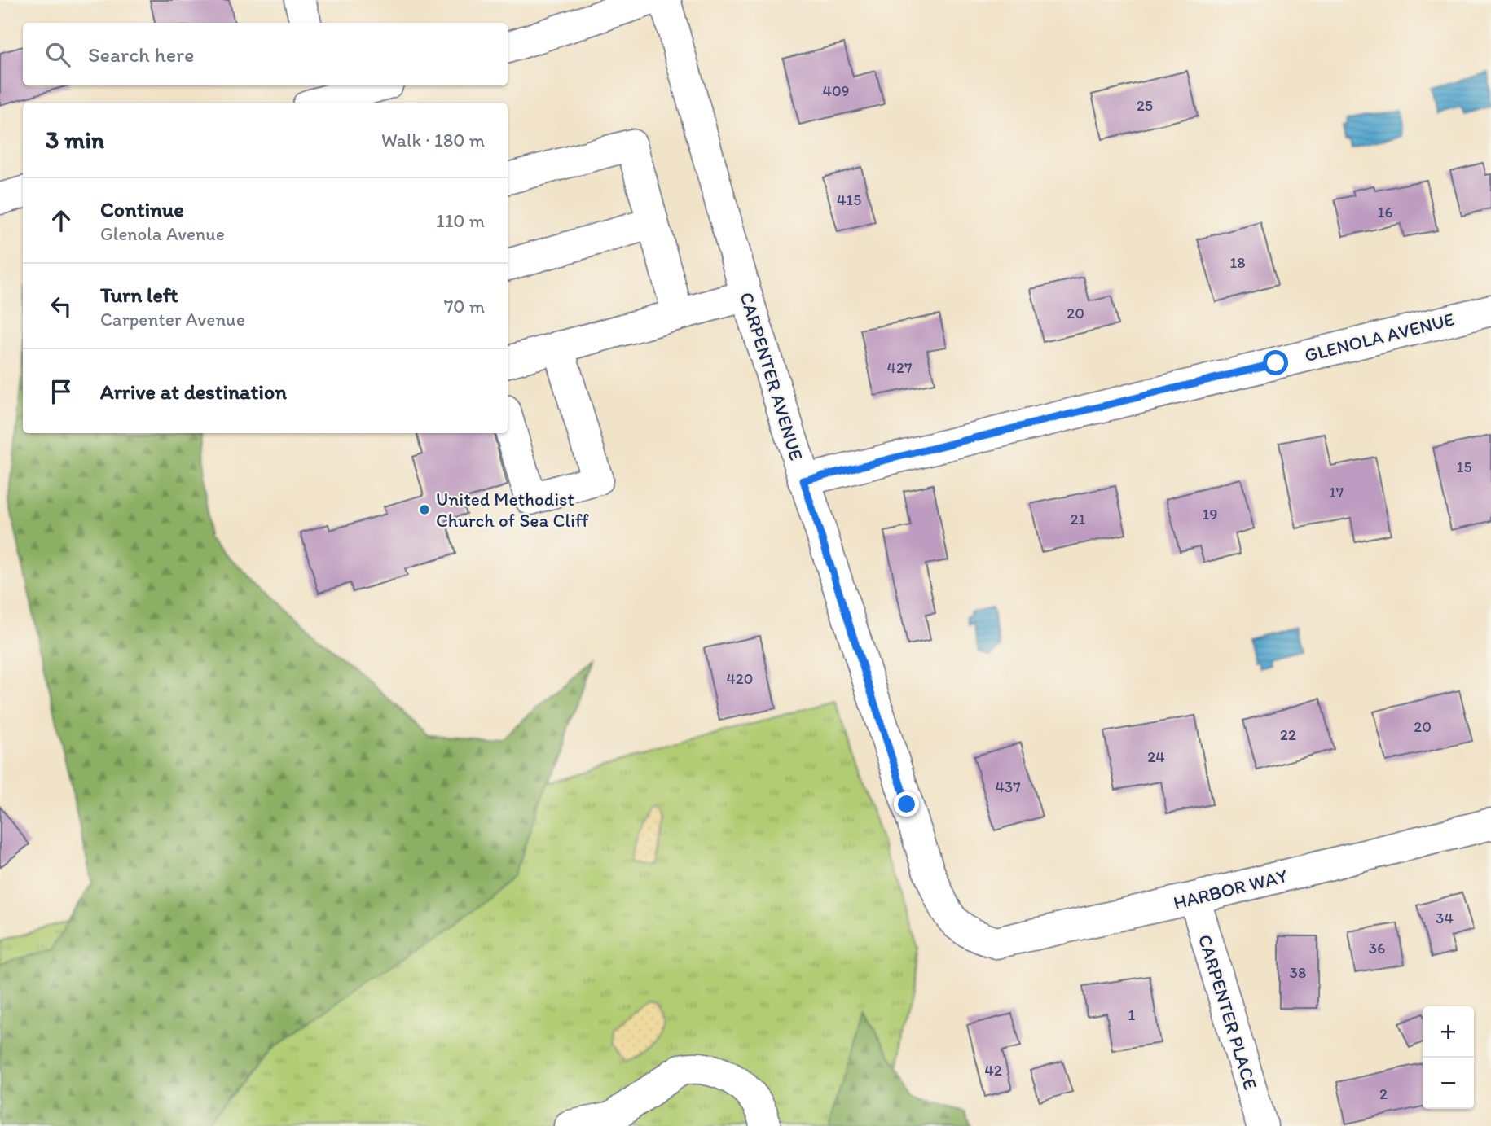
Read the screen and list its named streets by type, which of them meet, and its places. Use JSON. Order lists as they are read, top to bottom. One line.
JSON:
{"streets":{"street":["GLENOLA AVENUE","CARPENTER AVENUE","HARBOR WAY","CARPENTER PLACE"]},"crossings":[["GLENOLA AVENUE","CARPENTER AVENUE"],["CARPENTER AVENUE","HARBOR WAY"],["HARBOR WAY","CARPENTER PLACE"]],"places":["United Methodist Church of Sea Cliff"],"house_numbers":["409","25","415","16","18","20","427","15","17","19","21","420","20","22","24","437","34","36","38","1","42","2"],"page":{"search":"Search here","heading":["3 min","Walk · 180 m"],"list":[["Continue","Glenola Avenue","110 m"],["Turn left","Carpenter Avenue","70 m"],"Arrive at destination"],"map_buttons":["+","−"]}}
